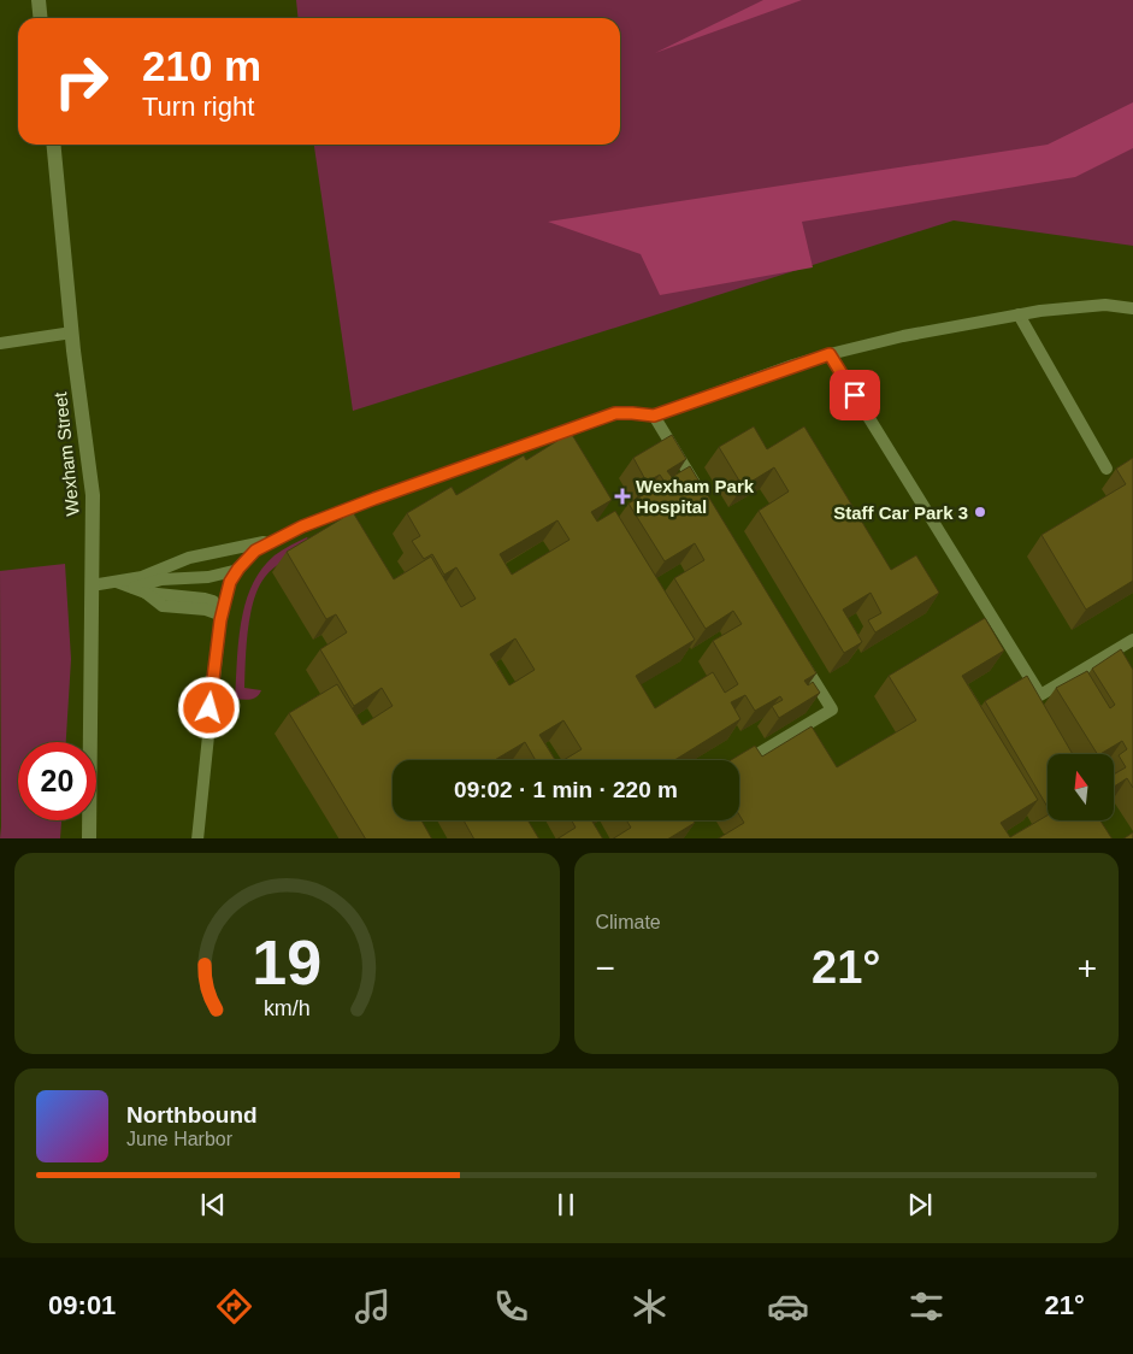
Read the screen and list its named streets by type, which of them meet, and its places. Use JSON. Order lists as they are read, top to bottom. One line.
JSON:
{"streets":{"street":["Wexham Street"]},"places":{"health":["Wexham Park Hospital"],"other":["Staff Car Park 3"]},"north":"top","page":{"turn":["210 m","Turn right"],"limit":"20","trip":"09:02 · 1 min · 220 m","tile":"Climate","heat":["−","21°","+"],"song":["Northbound","June Harbor"],"tabs":["09:01","21°"],"gauge":["19","km/h"]}}
